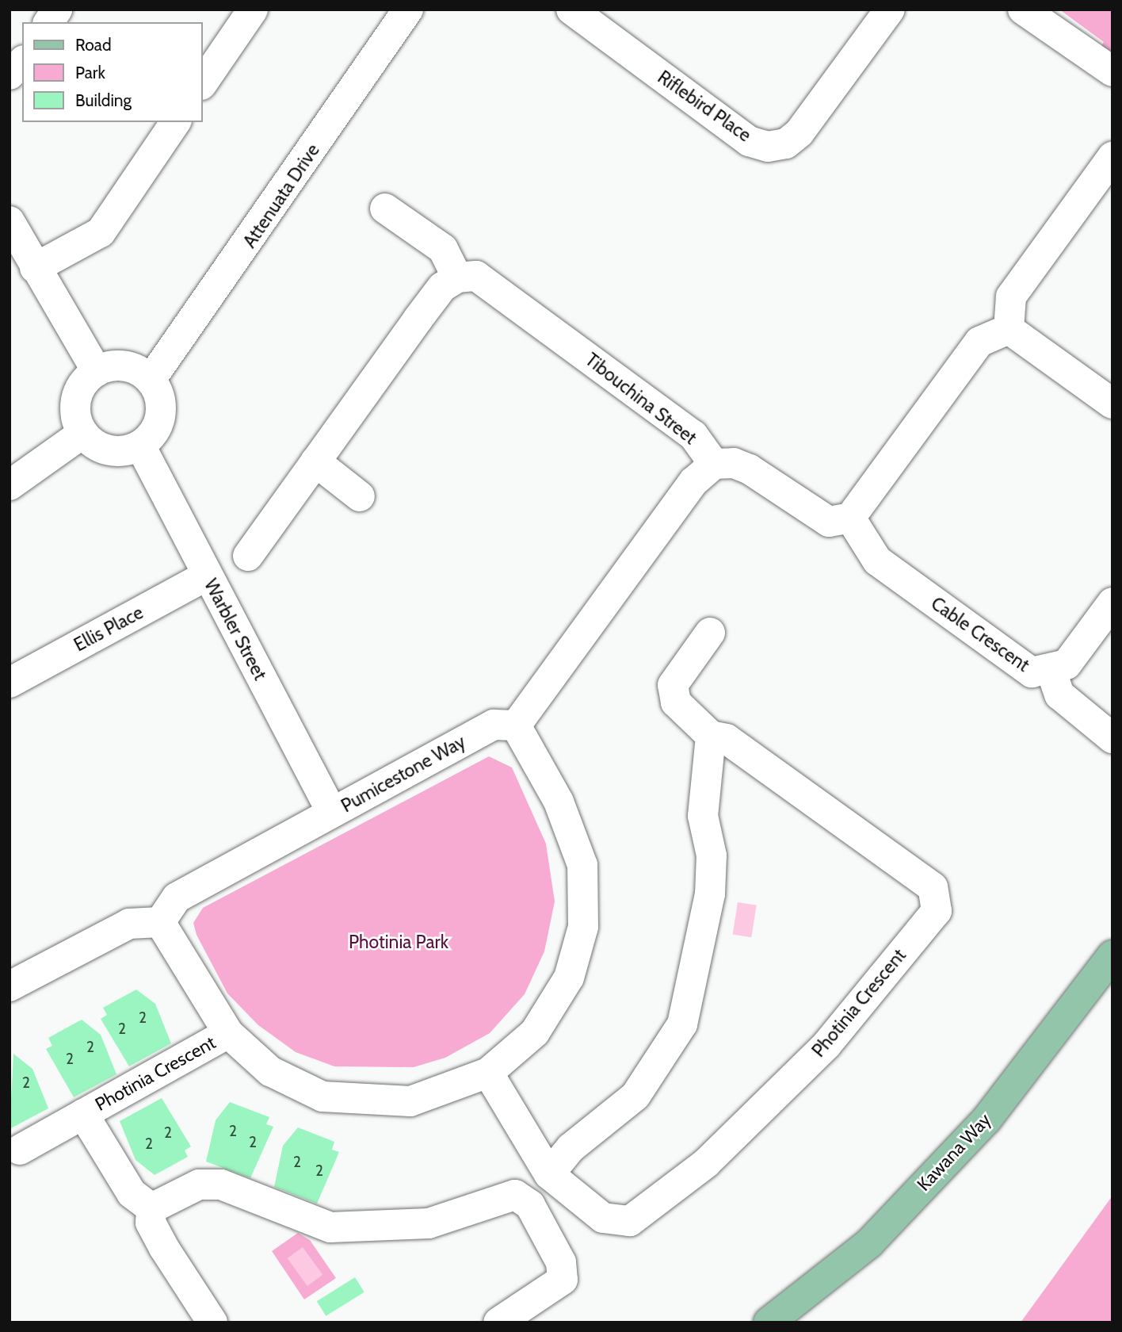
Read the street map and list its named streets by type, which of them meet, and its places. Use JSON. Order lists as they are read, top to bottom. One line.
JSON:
{"streets":{"main road":["Kawana Way"],"street":["Riflebird Place","Attenuata Drive","Tibouchina Street","Ellis Place","Warbler Street","Cable Crescent","Pumicestone Way","Photinia Crescent"]},"crossings":[["Attenuata Drive","Warbler Street"],["Ellis Place","Warbler Street"],["Warbler Street","Pumicestone Way"],["Pumicestone Way","Photinia Crescent"]],"parks":["Photinia Park"],"house_numbers":["2","2","2","2","2","2","2","2","2","2","2"],"legend":["Road","Park","Building"]}
